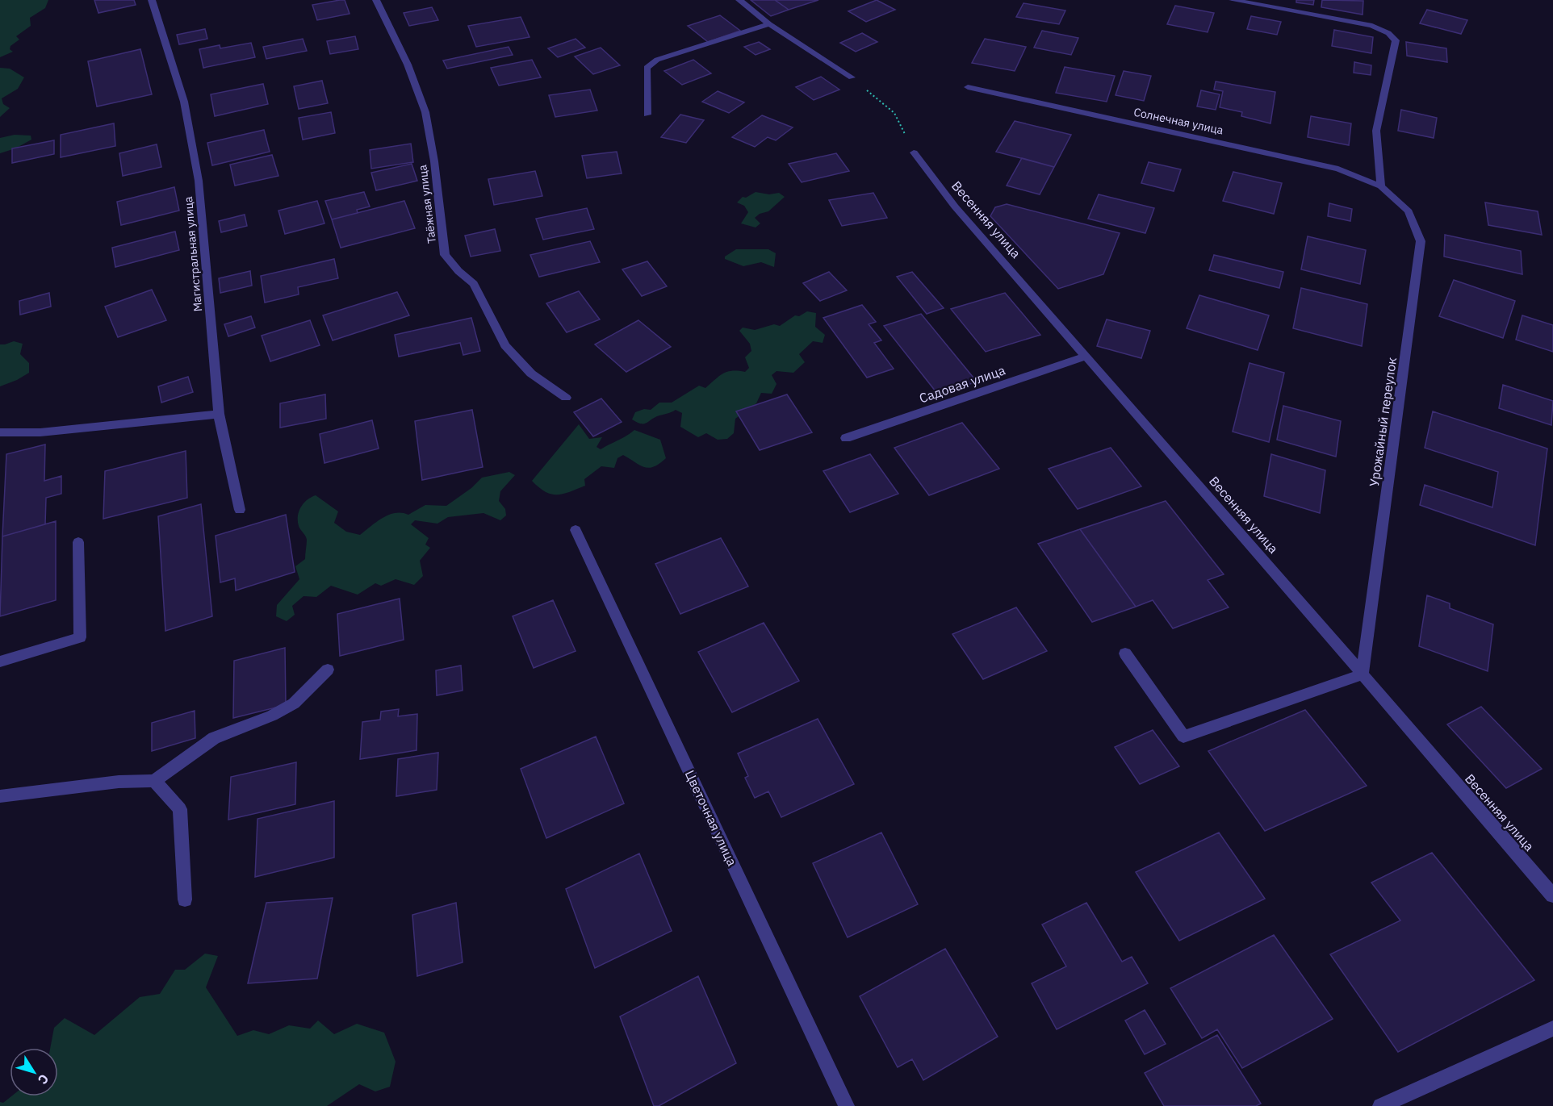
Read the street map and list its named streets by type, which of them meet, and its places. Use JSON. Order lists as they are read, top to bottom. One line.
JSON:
{"streets":{"street":["Солнечная улица","Таёжная улица","Весенняя улица","Магистральная улица","Садовая улица","Урожайный переулок","Цветочная улица"]},"crossings":[["Солнечная улица","Урожайный переулок"],["Весенняя улица","Садовая улица"],["Весенняя улица","Урожайный переулок"]],"north":"bottom right"}
